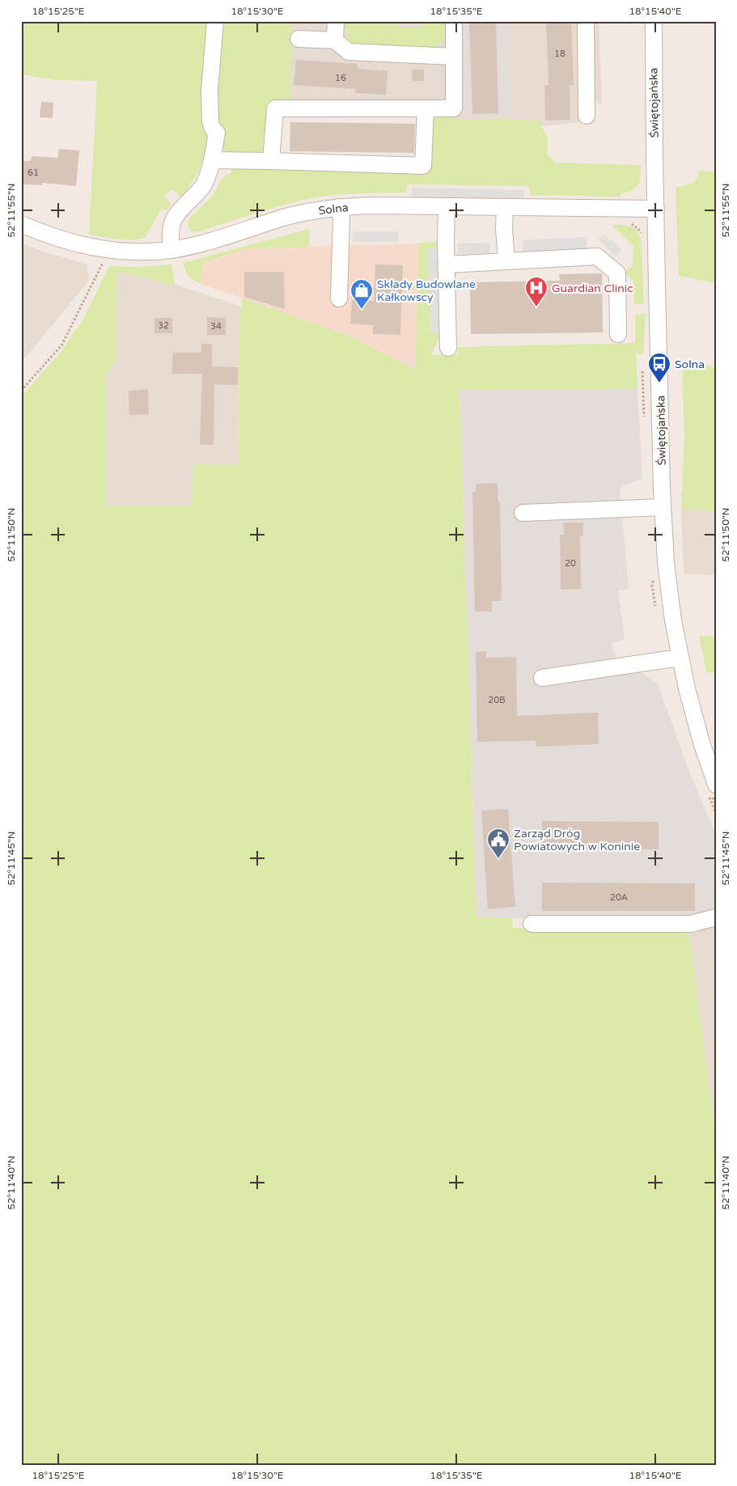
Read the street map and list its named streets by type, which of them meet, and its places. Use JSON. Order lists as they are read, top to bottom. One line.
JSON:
{"streets":{"street":["Świętojańska","Solna"]},"crossings":[["Świętojańska","Solna"]],"places":{"hospital":["Guardian Clinic"],"shop":["Składy Budowlane Kałkowscy"],"bus stop":["Solna"],"public building":["Zarząd Dróg Powiatowych w Koninie"]},"house_numbers":["18","16","61","32","34","20","20B","20A"],"coordinates":["18°15'25\"E","18°15'30\"E","18°15'35\"E","18°15'40\"E","52°11'55\"N","52°11'50\"N","52°11'45\"N","52°11'40\"N"]}
